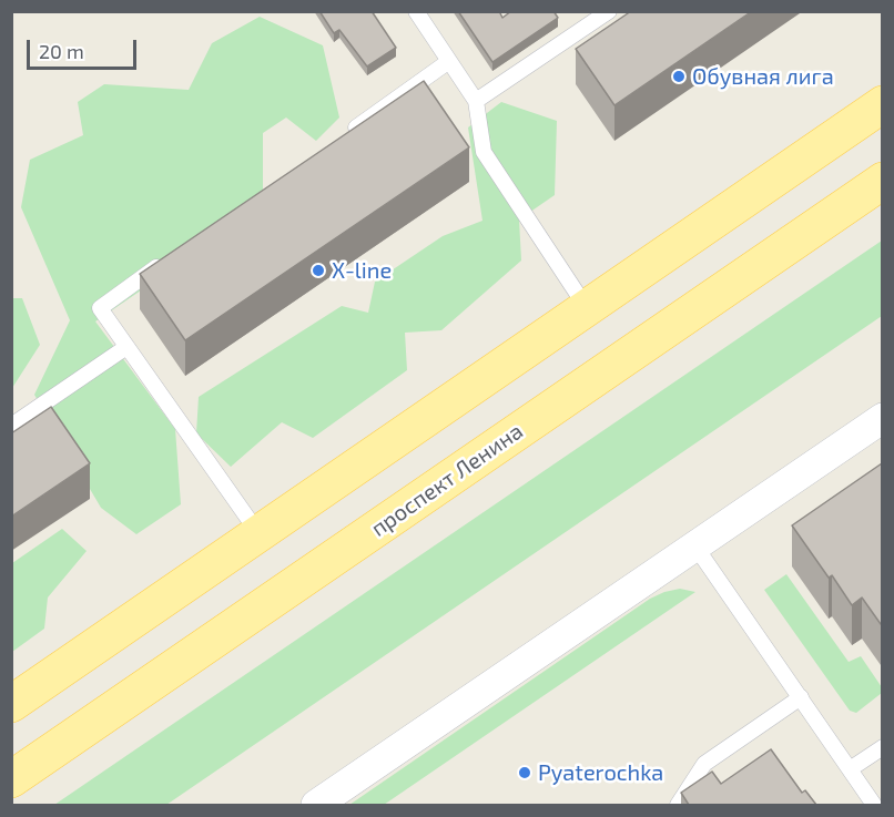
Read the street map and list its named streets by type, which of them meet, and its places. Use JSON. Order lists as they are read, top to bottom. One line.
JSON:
{"streets":{"main road":["проспект Ленина"]},"places":["Обувная лига","X-line","Pyaterochka"],"scale_bar":"20 m"}
